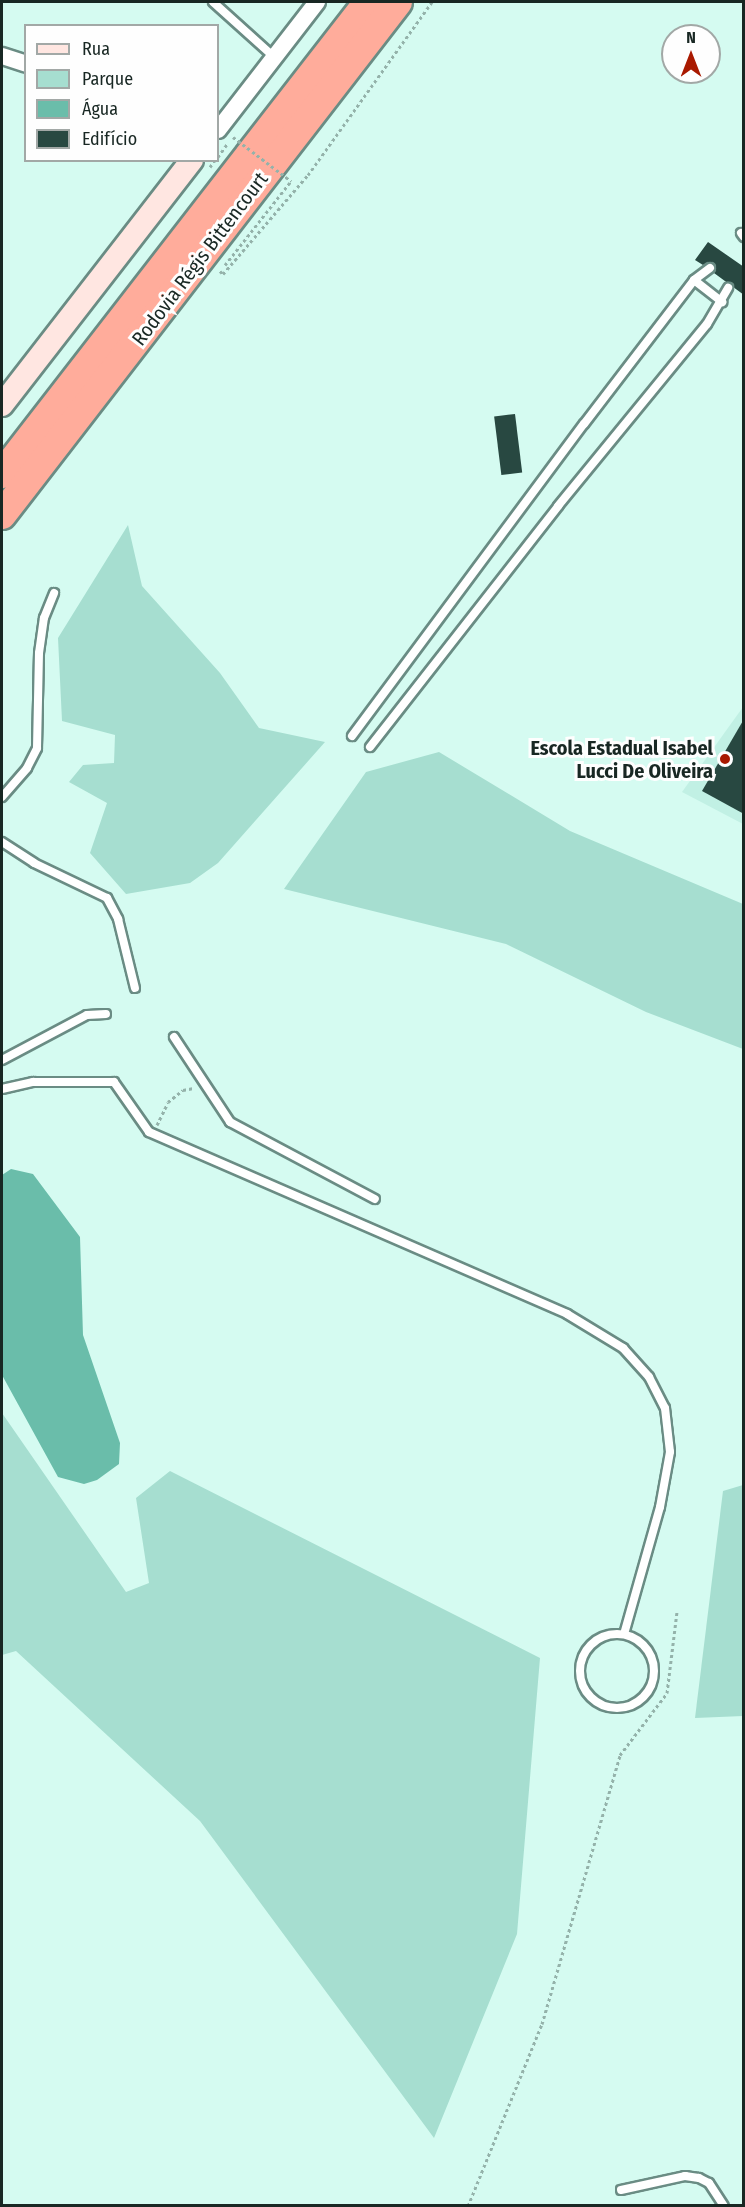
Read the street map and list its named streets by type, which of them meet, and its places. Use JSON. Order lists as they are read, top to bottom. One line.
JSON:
{"streets":{"highway":["Rodovia Régis Bittencourt"]},"places":["Escola Estadual Isabel Lucci De Oliveira"],"legend":["Rua","Parque","Água","Edifício"],"north":"top"}
